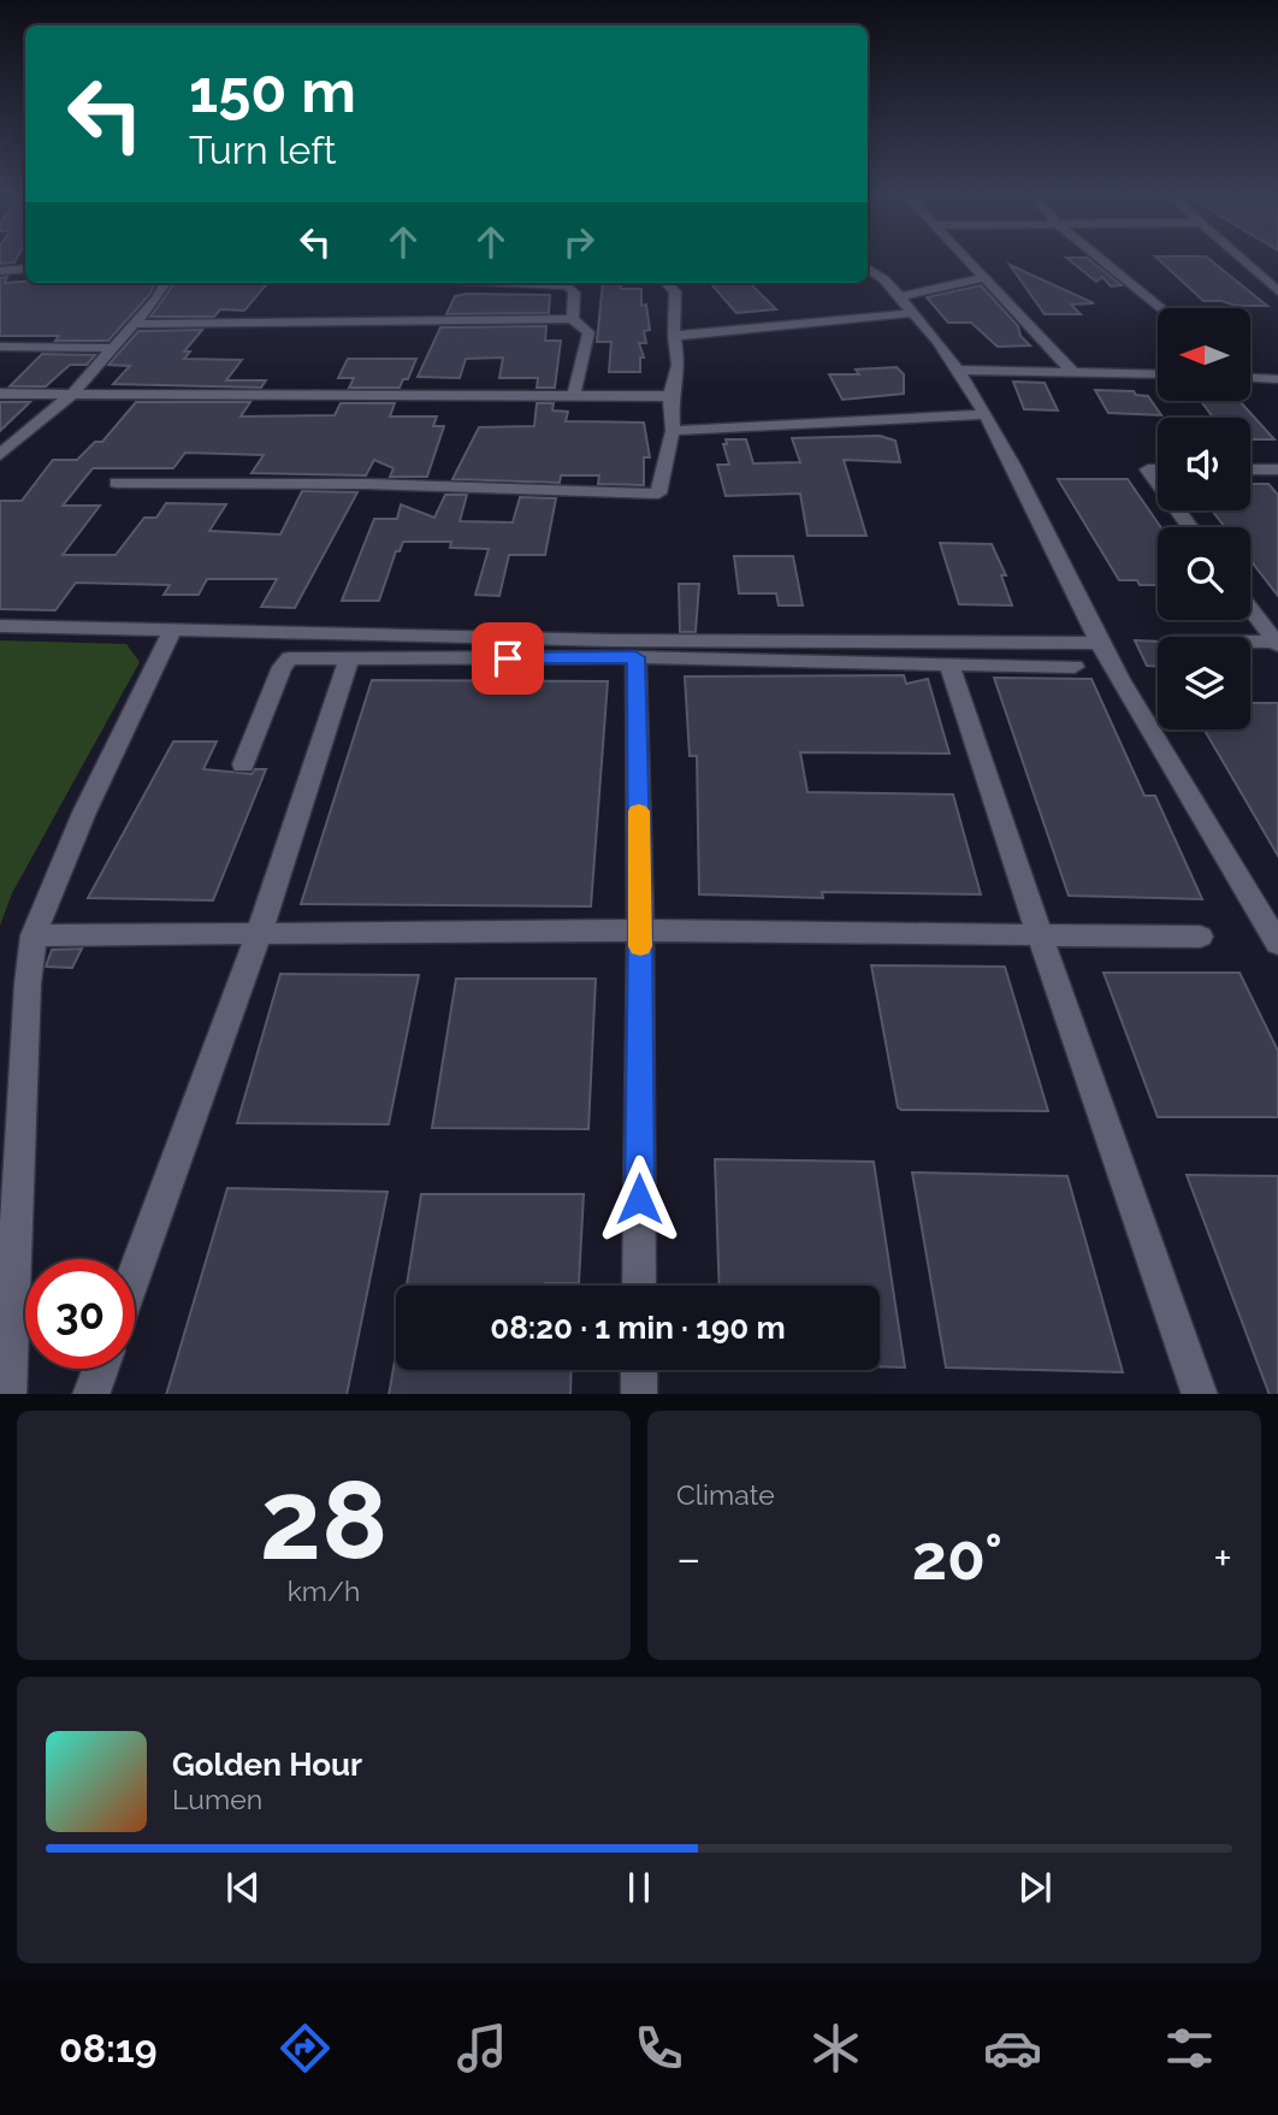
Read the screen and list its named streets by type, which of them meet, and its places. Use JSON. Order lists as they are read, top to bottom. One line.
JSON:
{"north":"left","page":{"turn":["150 m","Turn left"],"limit":"30","trip":"08:20 · 1 min · 190 m","tile":[["28","km/h"],"Climate"],"heat":["−","20°","+"],"song":["Golden Hour","Lumen"],"tabs":"08:19"}}
